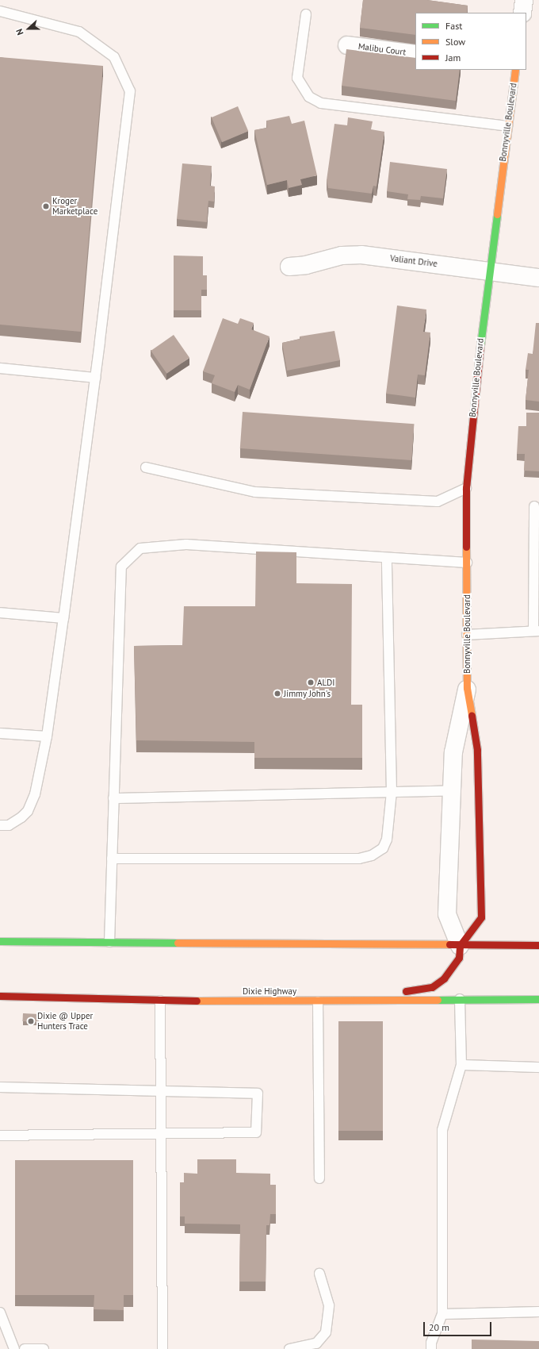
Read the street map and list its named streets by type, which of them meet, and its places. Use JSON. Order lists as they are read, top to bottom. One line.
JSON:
{"streets":{"main road":["Bonnyville Boulevard","Dixie Highway"],"street":["Malibu Court","Valiant Drive"]},"crossings":[["Bonnyville Boulevard","Valiant Drive"]],"places":["Kroger Marketplace","ALDI","Jimmy John's","Dixie @ Upper Hunters Trace"],"legend":["Fast","Slow","Jam"],"scale_bar":"20 m","north":"left"}
